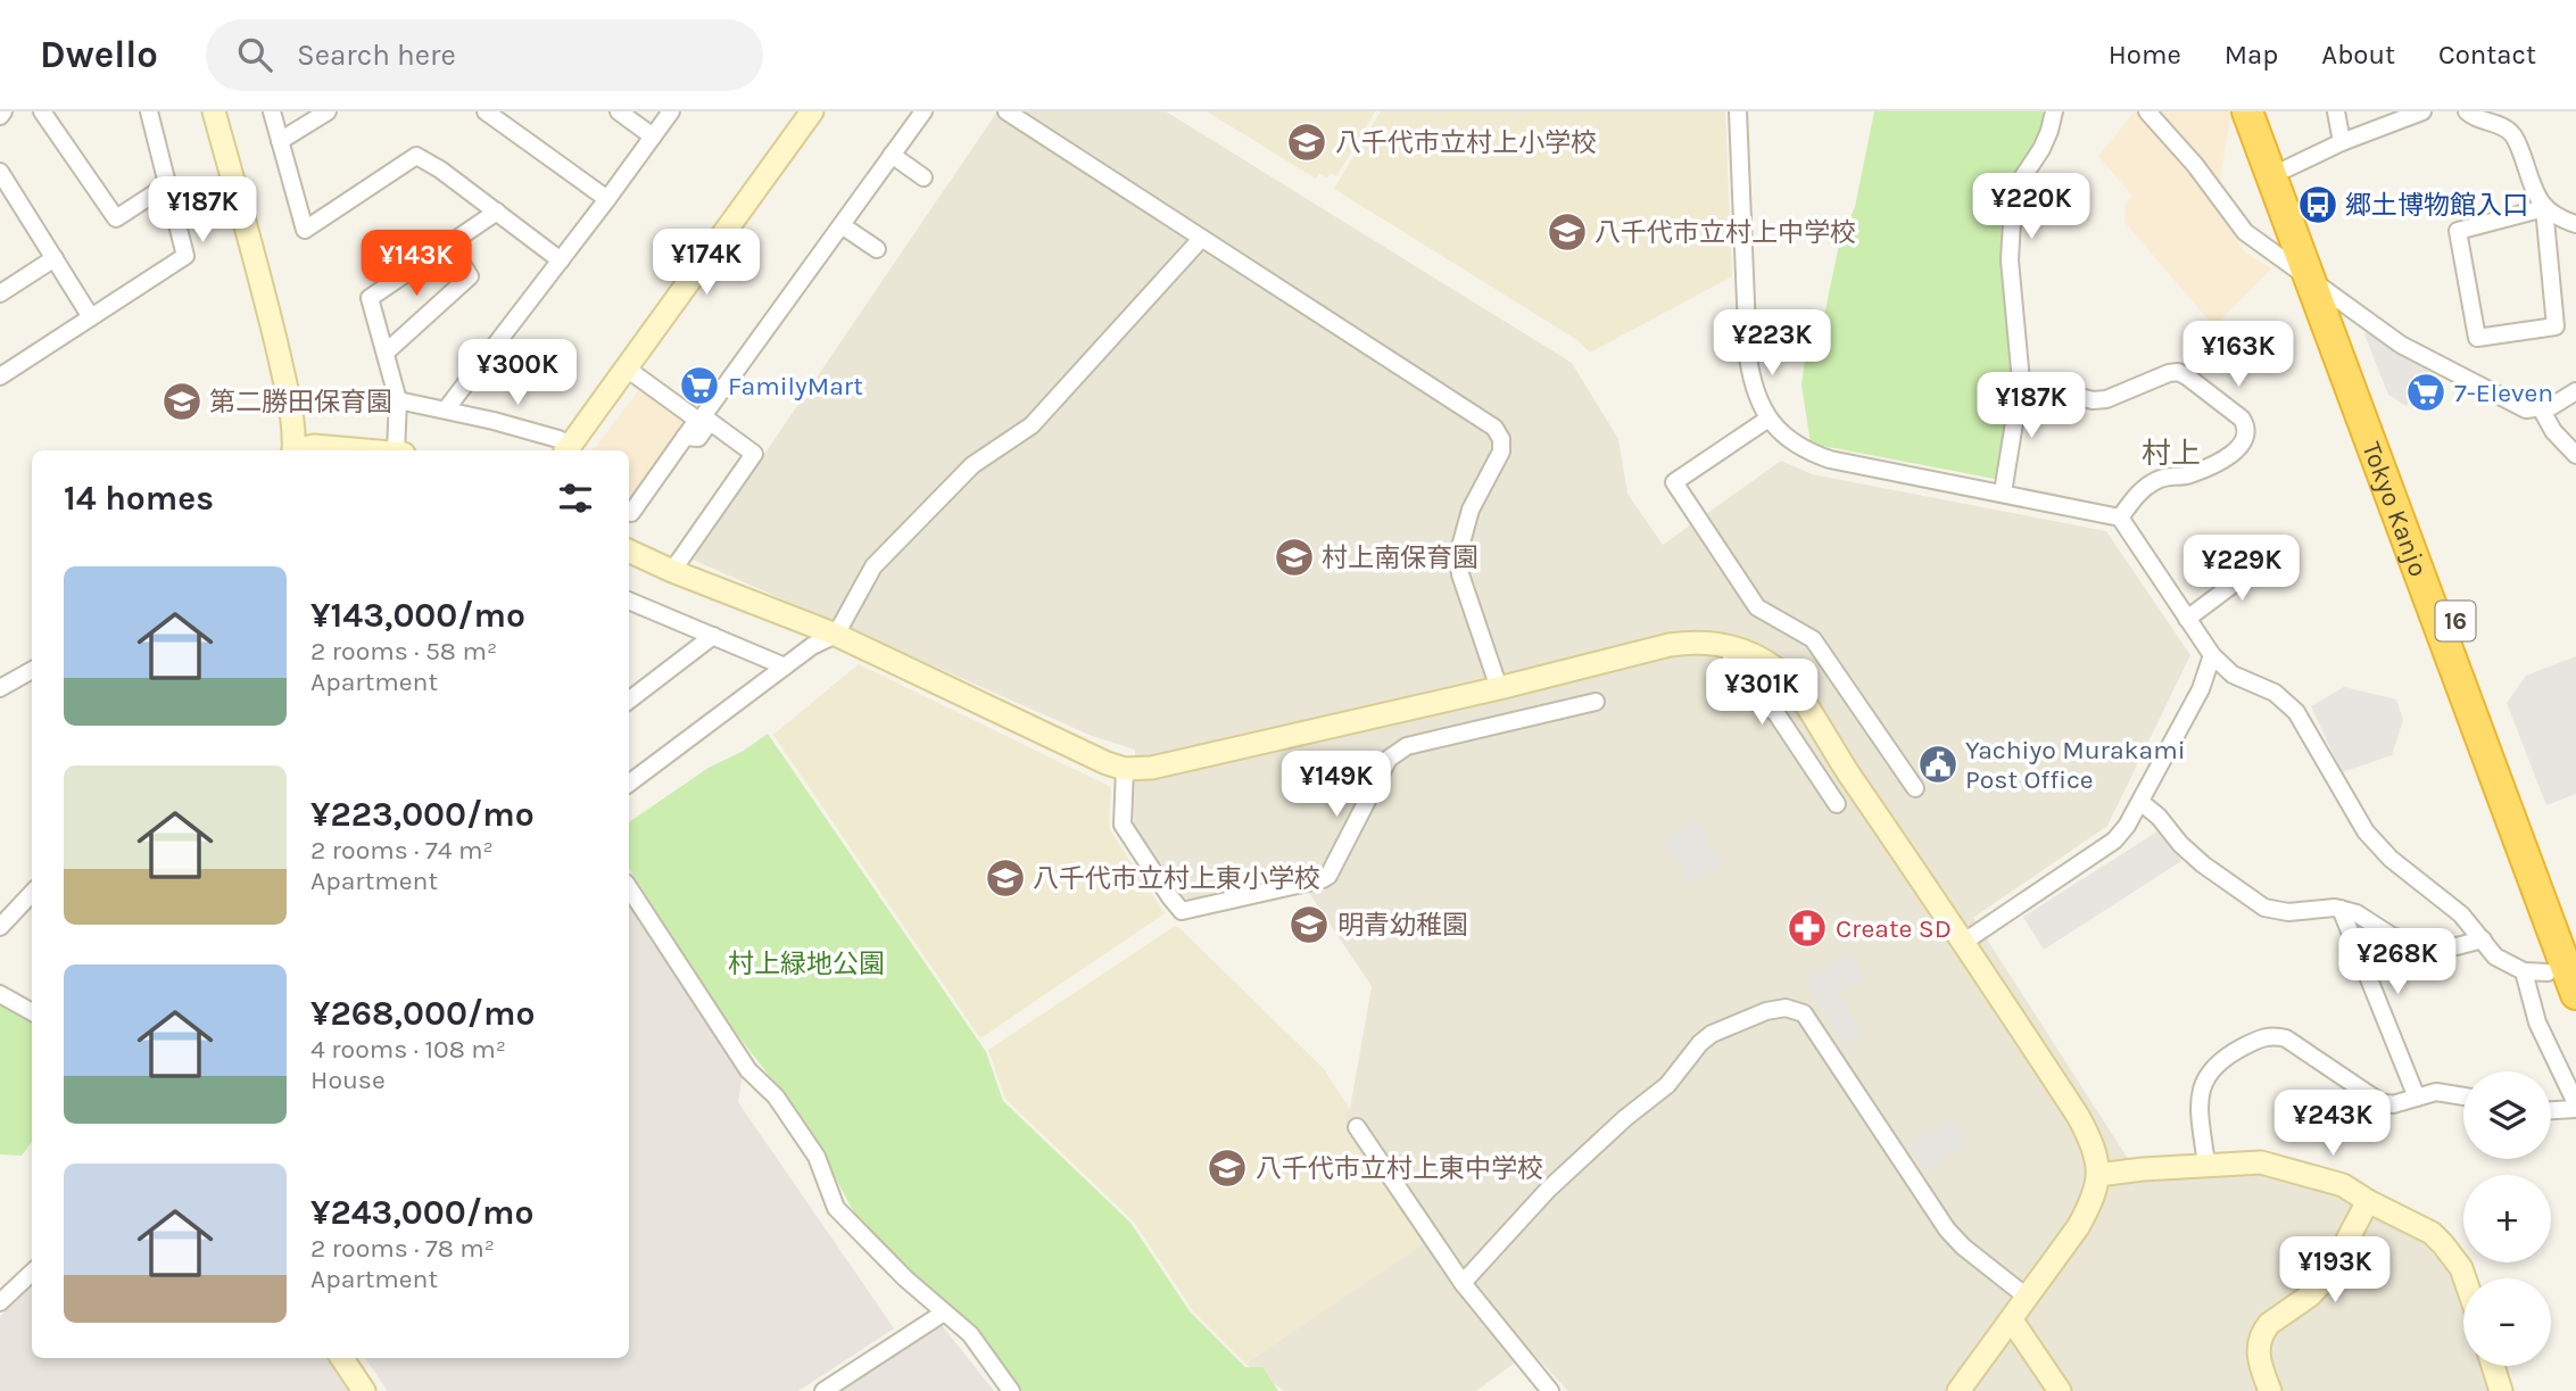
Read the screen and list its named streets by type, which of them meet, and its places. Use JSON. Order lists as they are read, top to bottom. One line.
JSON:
{"streets":{"highway":["Tokyo Kanjo","16"]},"districts":["村上"],"parks":["村上緑地公園"],"places":{"school or university":["八千代市立村上小学校","八千代市立村上中学校","第二勝田保育園","村上南保育園","八千代市立村上東小学校","明青幼稚園","八千代市立村上東中学校"],"bus stop":["郷土博物館入口"],"supermarket":["FamilyMart","7-Eleven"],"public building":["Yachiyo Murakami Post Office"],"pharmacy":["Create SD"]},"page":{"header":"Dwello","search":"Search here","nav":["Home","Map","About","Contact"],"price":["¥220K","¥187K","¥174K","¥143K","¥223K","¥163K","¥300K","¥187K","¥229K","¥301K","¥149K","¥268K","¥243K","¥193K"],"heading":"14 homes","list":[{"name":"¥143,000/mo","note":"2 rooms · 58 m² · Apartment"},{"name":"¥223,000/mo","note":"2 rooms · 74 m² · Apartment"},{"name":"¥268,000/mo","note":"4 rooms · 108 m² · House"},{"name":"¥243,000/mo","note":"2 rooms · 78 m² · Apartment"}],"map_buttons":["+","−"]}}
